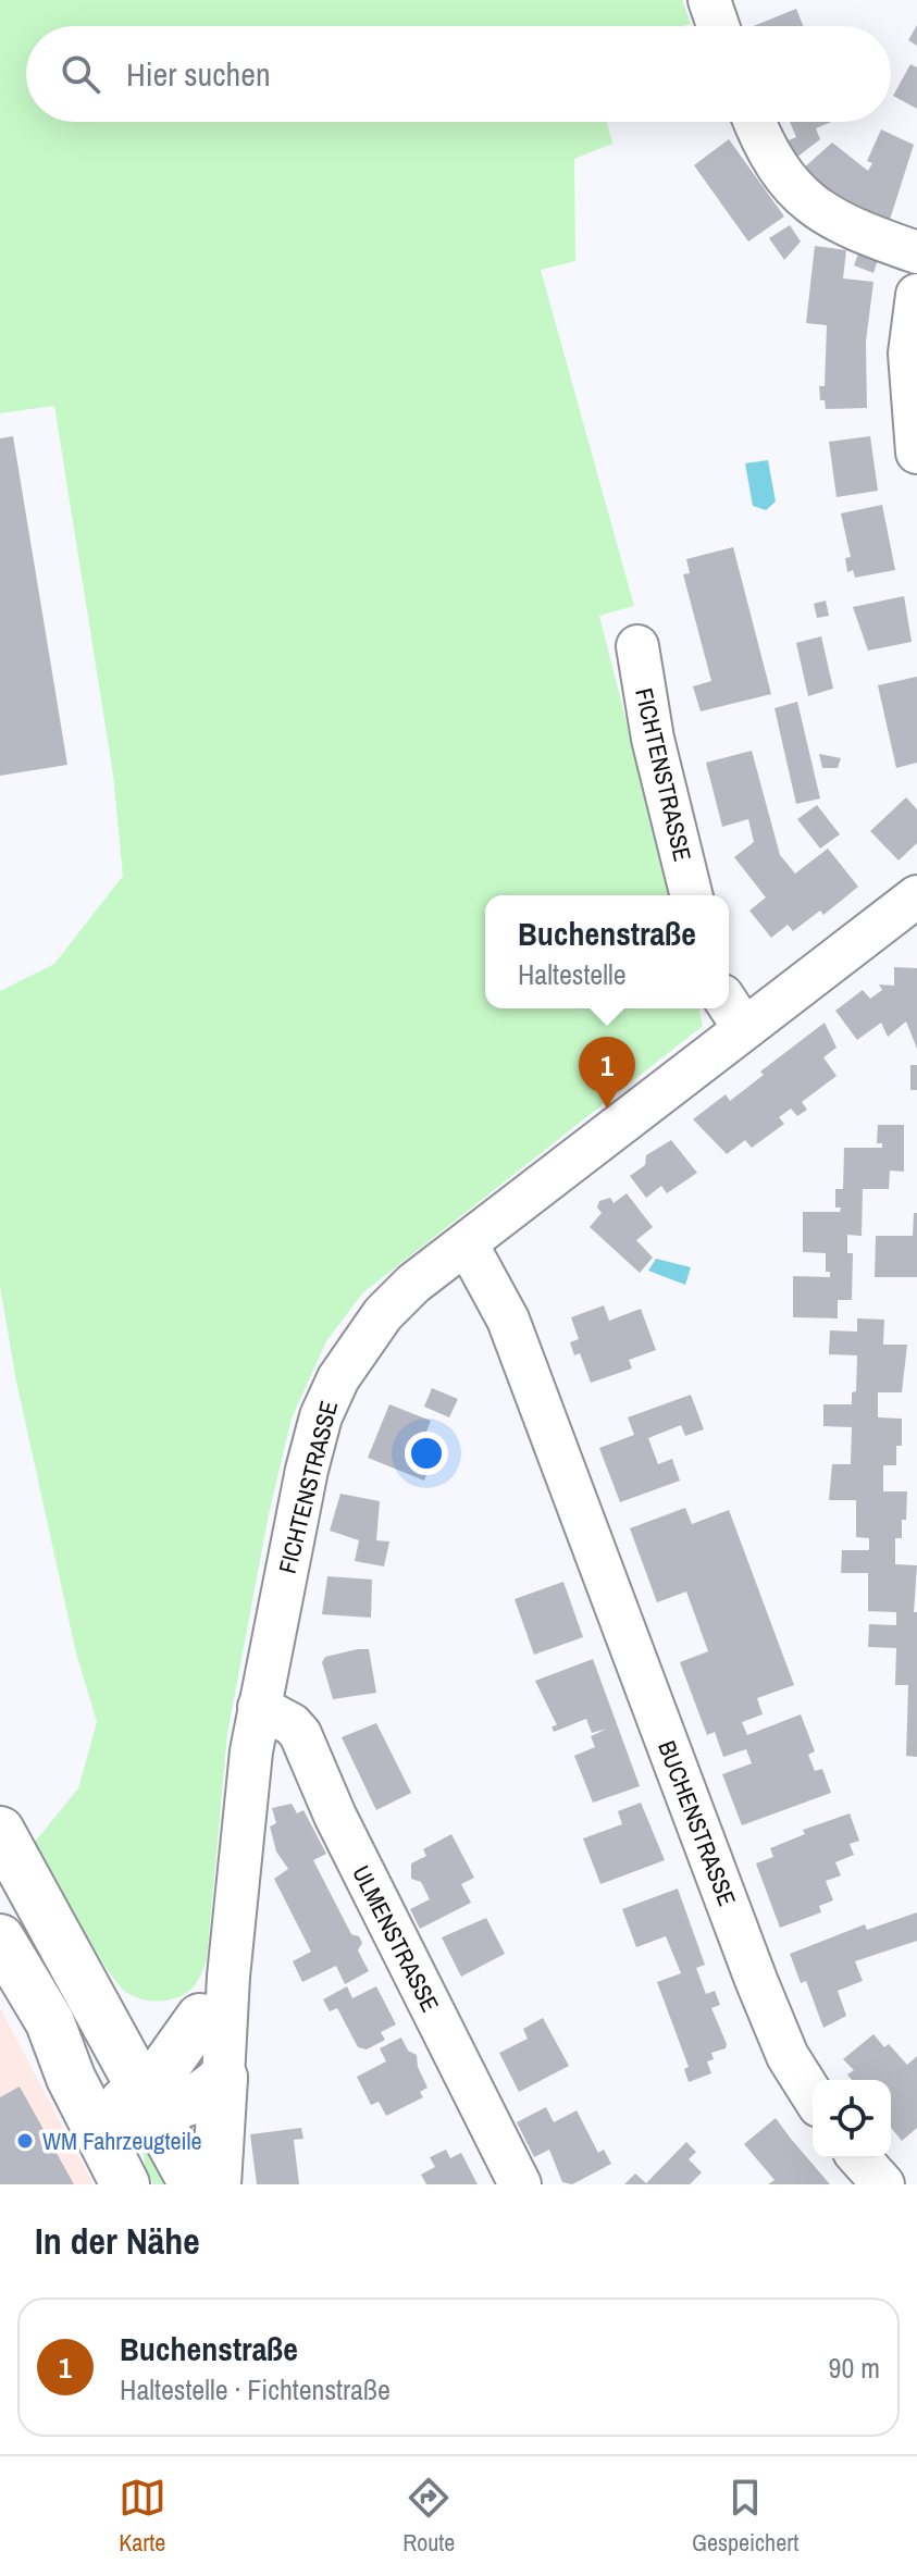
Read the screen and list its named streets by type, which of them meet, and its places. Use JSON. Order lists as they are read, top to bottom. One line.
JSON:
{"streets":{"street":["FICHTENSTRASSE","BUCHENSTRASSE","ULMENSTRASSE"]},"crossings":[["FICHTENSTRASSE","BUCHENSTRASSE"],["FICHTENSTRASSE","ULMENSTRASSE"]],"places":["WM Fahrzeugteile"],"page":{"search":"Hier suchen","popup":["Buchenstraße","Haltestelle"],"pins":"1","heading":"In der Nähe","list":[{"mark":"1","name":"Buchenstraße","note":"Haltestelle · Fichtenstraße","value":"90 m"}],"nav":["Karte","Route","Gespeichert"]}}
